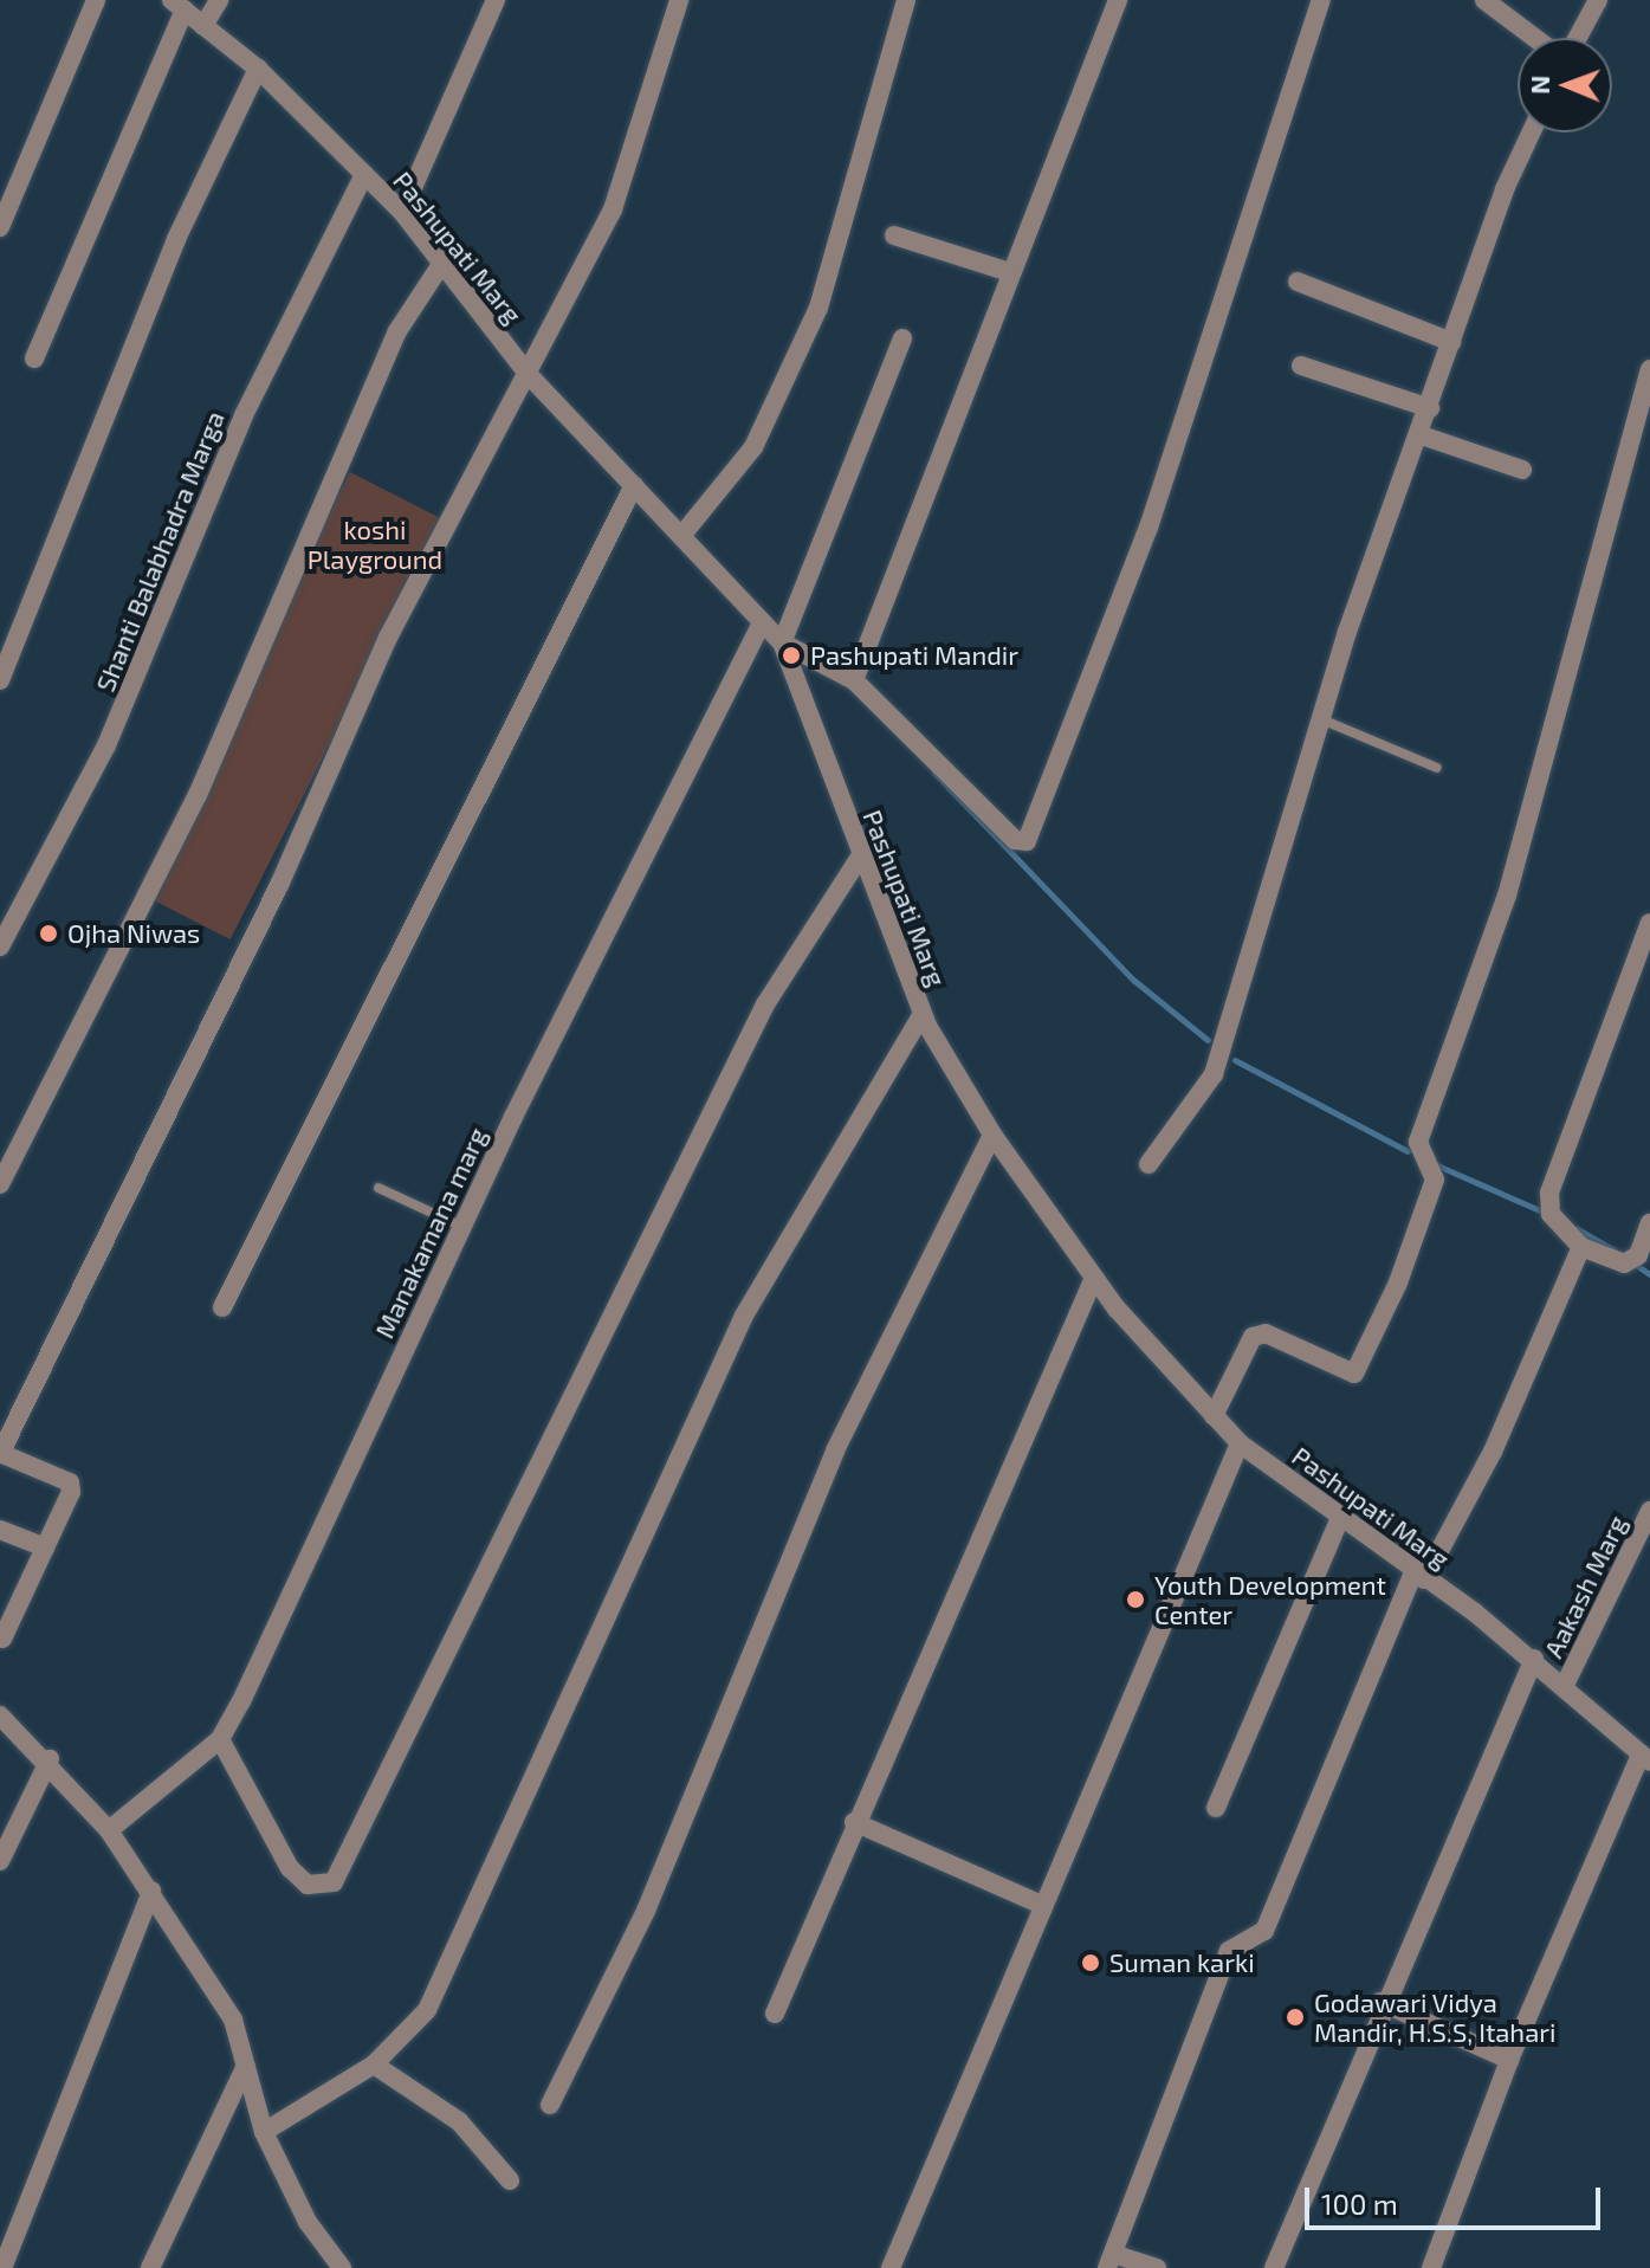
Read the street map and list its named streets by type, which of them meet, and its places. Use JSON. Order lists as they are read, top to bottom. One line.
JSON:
{"streets":{"street":["Pashupati Marg","Shanti Balabhadra Marga","Manakamana marg","Aakash Marg"]},"crossings":[["Pashupati Marg","Shanti Balabhadra Marga"],["Pashupati Marg","Manakamana marg"],["Pashupati Marg","Aakash Marg"]],"parks":["koshi Playground"],"places":["Pashupati Mandir","Ojha Niwas","Youth Development Center","Suman karki","Godawari Vidya Mandir, H.S.S, Itahari"],"scale_bar":"100 m","north":"left"}
